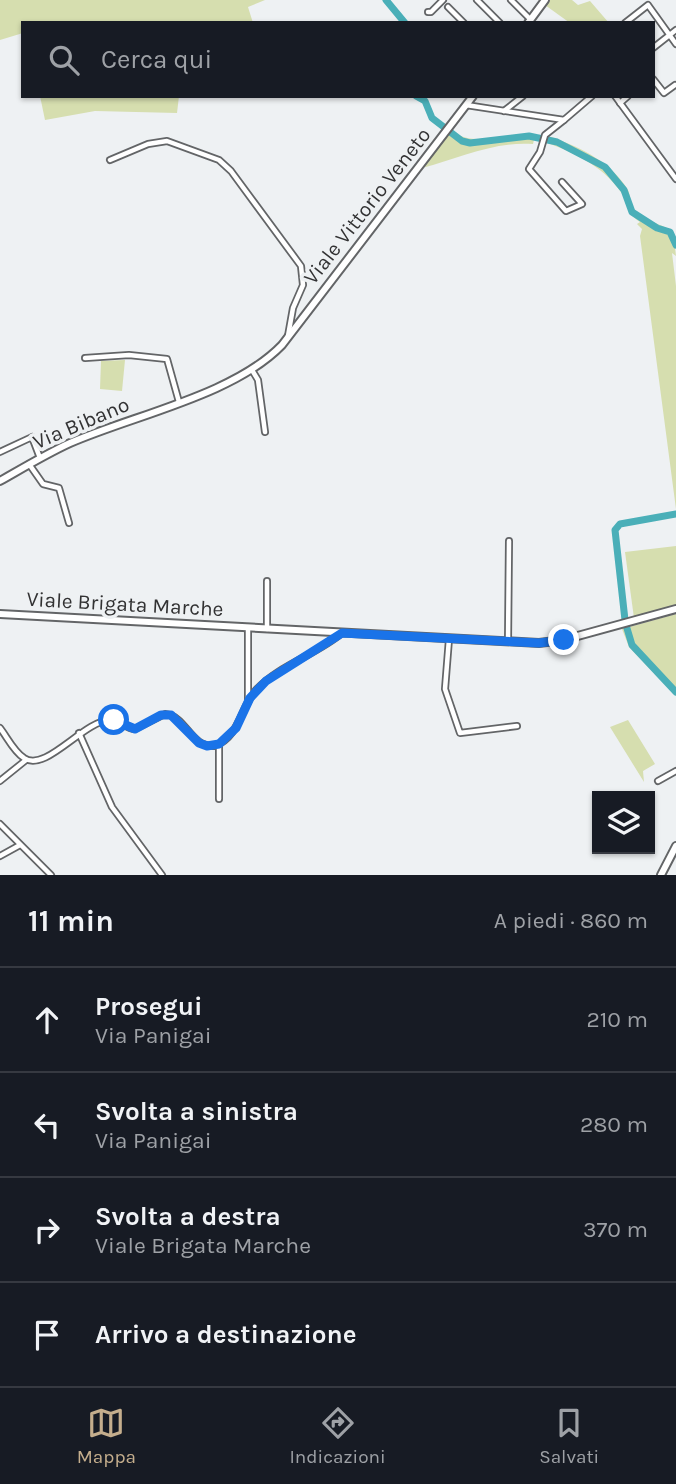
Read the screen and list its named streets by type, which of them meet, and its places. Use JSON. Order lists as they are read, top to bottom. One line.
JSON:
{"streets":{"street":["Viale Vittorio Veneto","Via Bibano","Viale Brigata Marche"]},"crossings":[["Viale Vittorio Veneto","Via Bibano"]],"page":{"search":"Cerca qui","heading":["11 min","A piedi · 860 m"],"list":[["Prosegui","Via Panigai","210 m"],["Svolta a sinistra","Via Panigai","280 m"],["Svolta a destra","Viale Brigata Marche","370 m"],"Arrivo a destinazione"],"nav":["Mappa","Indicazioni","Salvati"]}}
